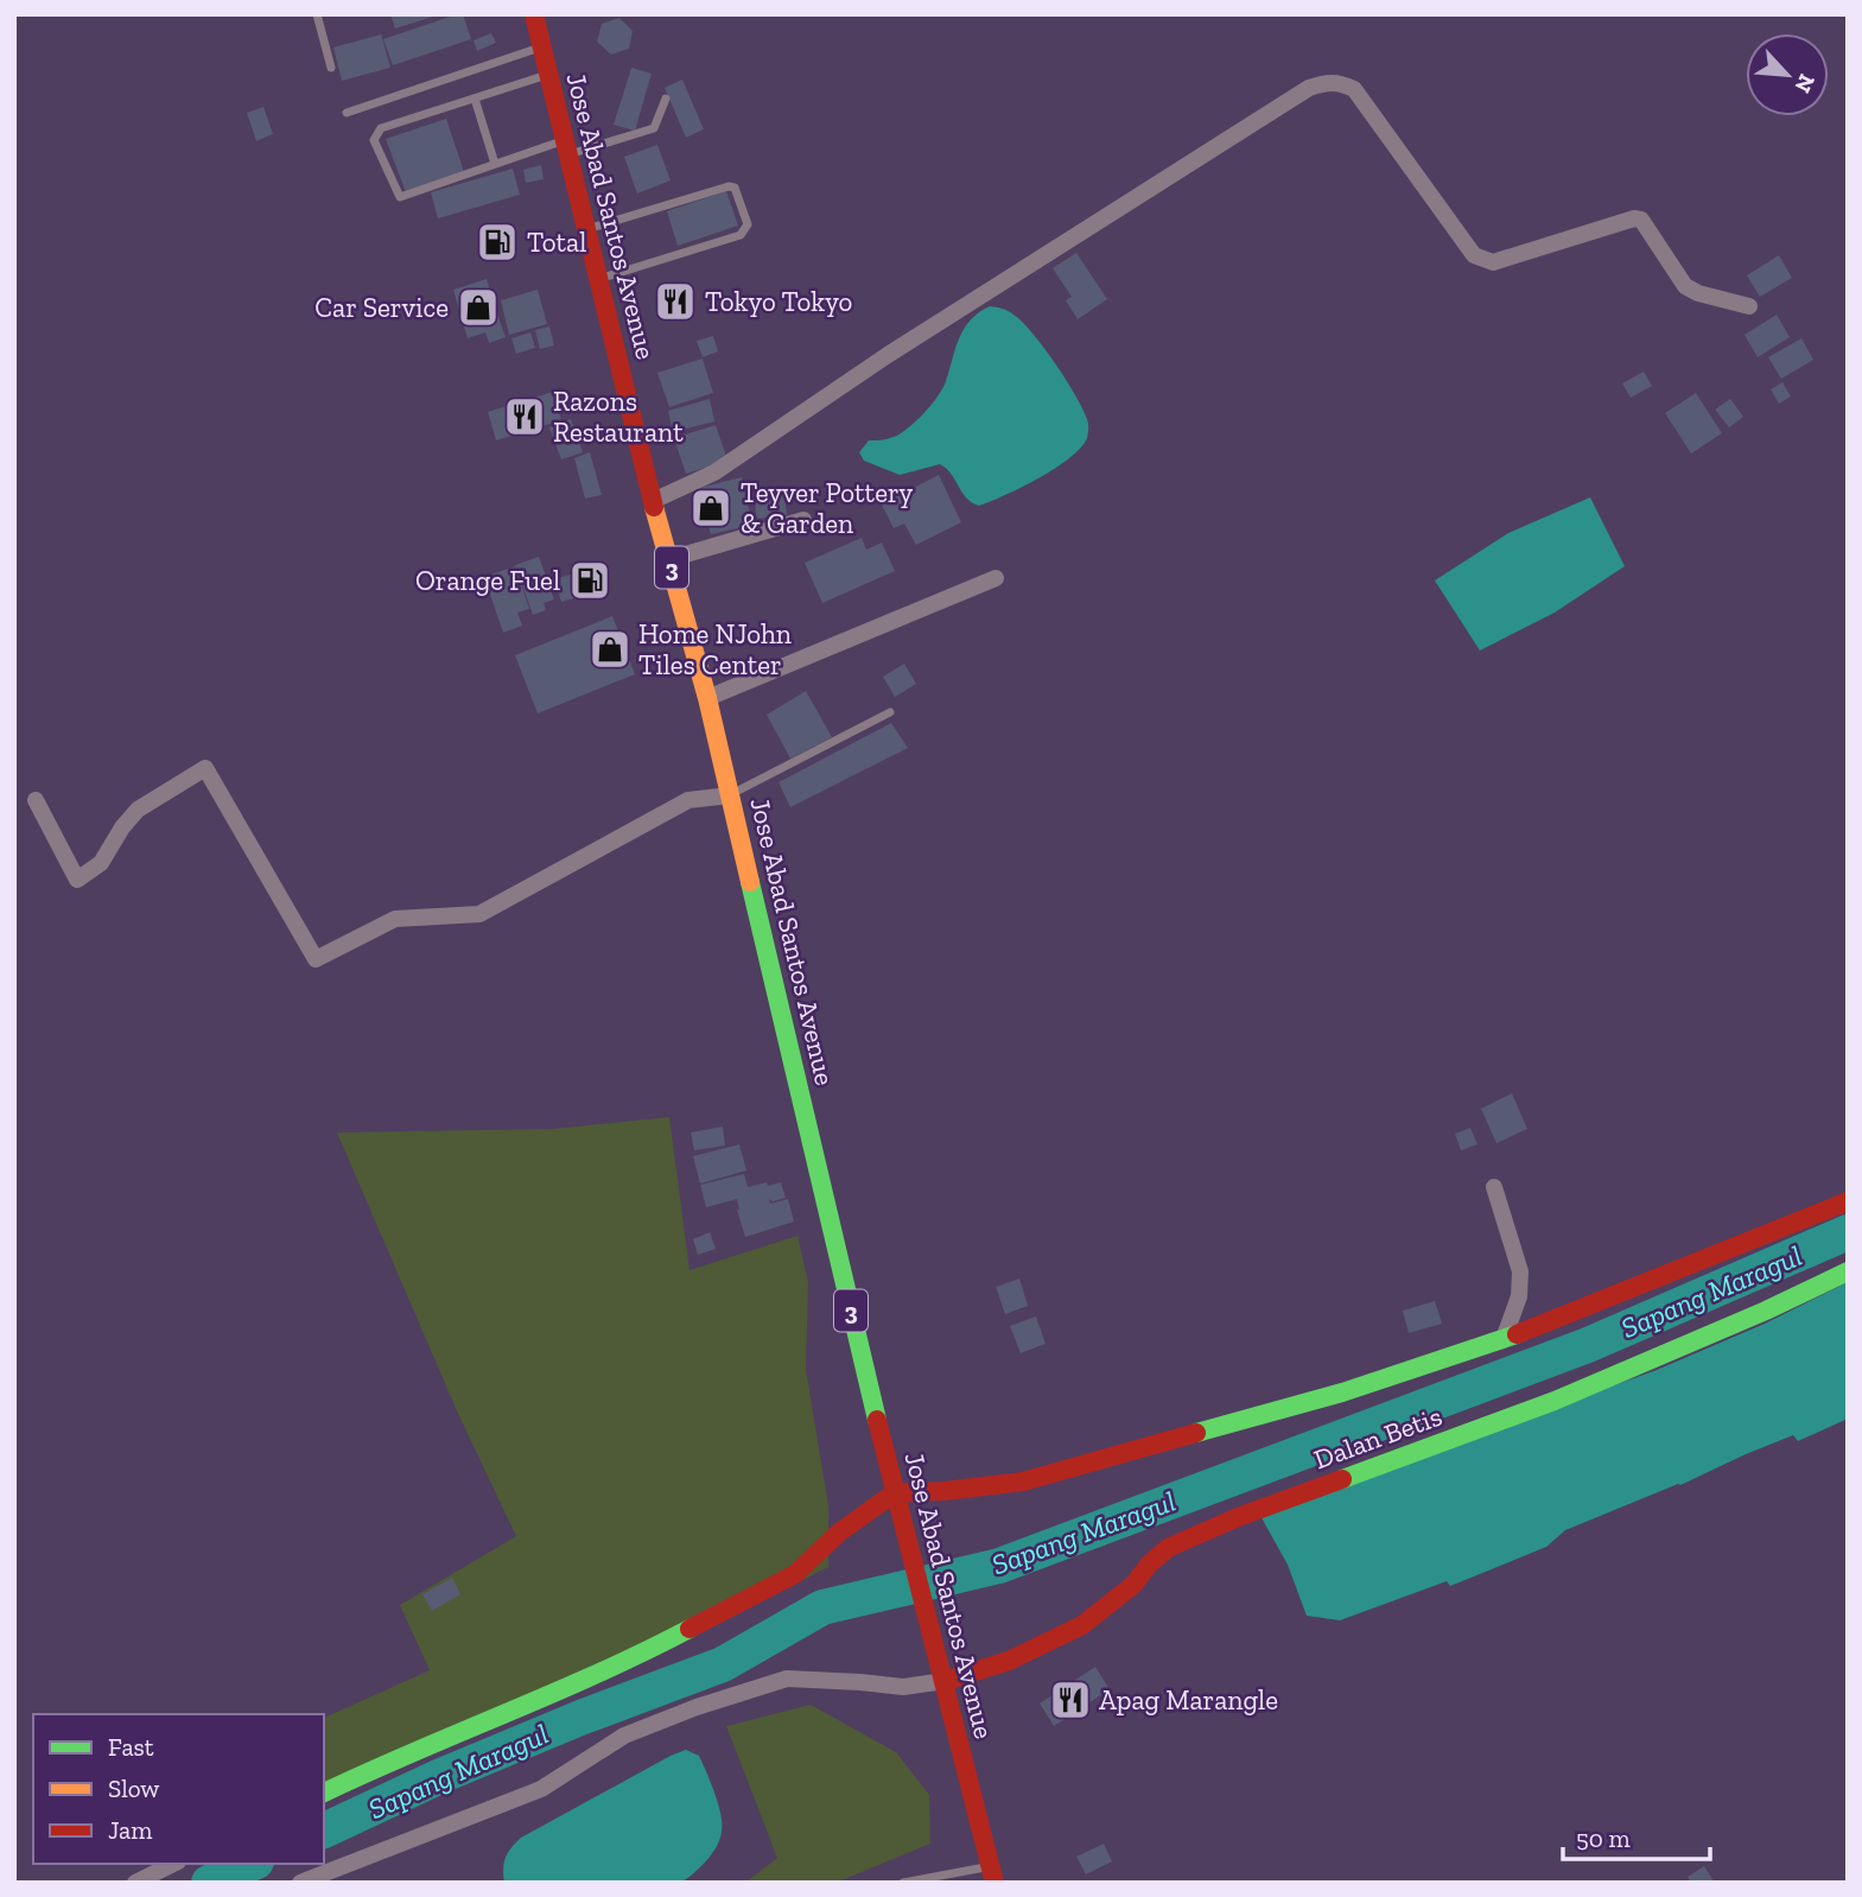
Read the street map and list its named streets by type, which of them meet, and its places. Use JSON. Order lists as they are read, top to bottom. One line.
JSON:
{"streets":{"main road":["Jose Abad Santos Avenue","3","Dalan Betis"]},"crossings":[["Jose Abad Santos Avenue","Dalan Betis"]],"water":["Sapang Maragul"],"places":{"fuel station":["Total","Orange Fuel"],"restaurant":["Tokyo Tokyo","Razons Restaurant","Apag Marangle"],"shop":["Car Service","Teyver Pottery & Garden","Home NJohn Tiles Center"]},"legend":["Fast","Slow","Jam"],"scale_bar":"50 m","north":"bottom right"}
